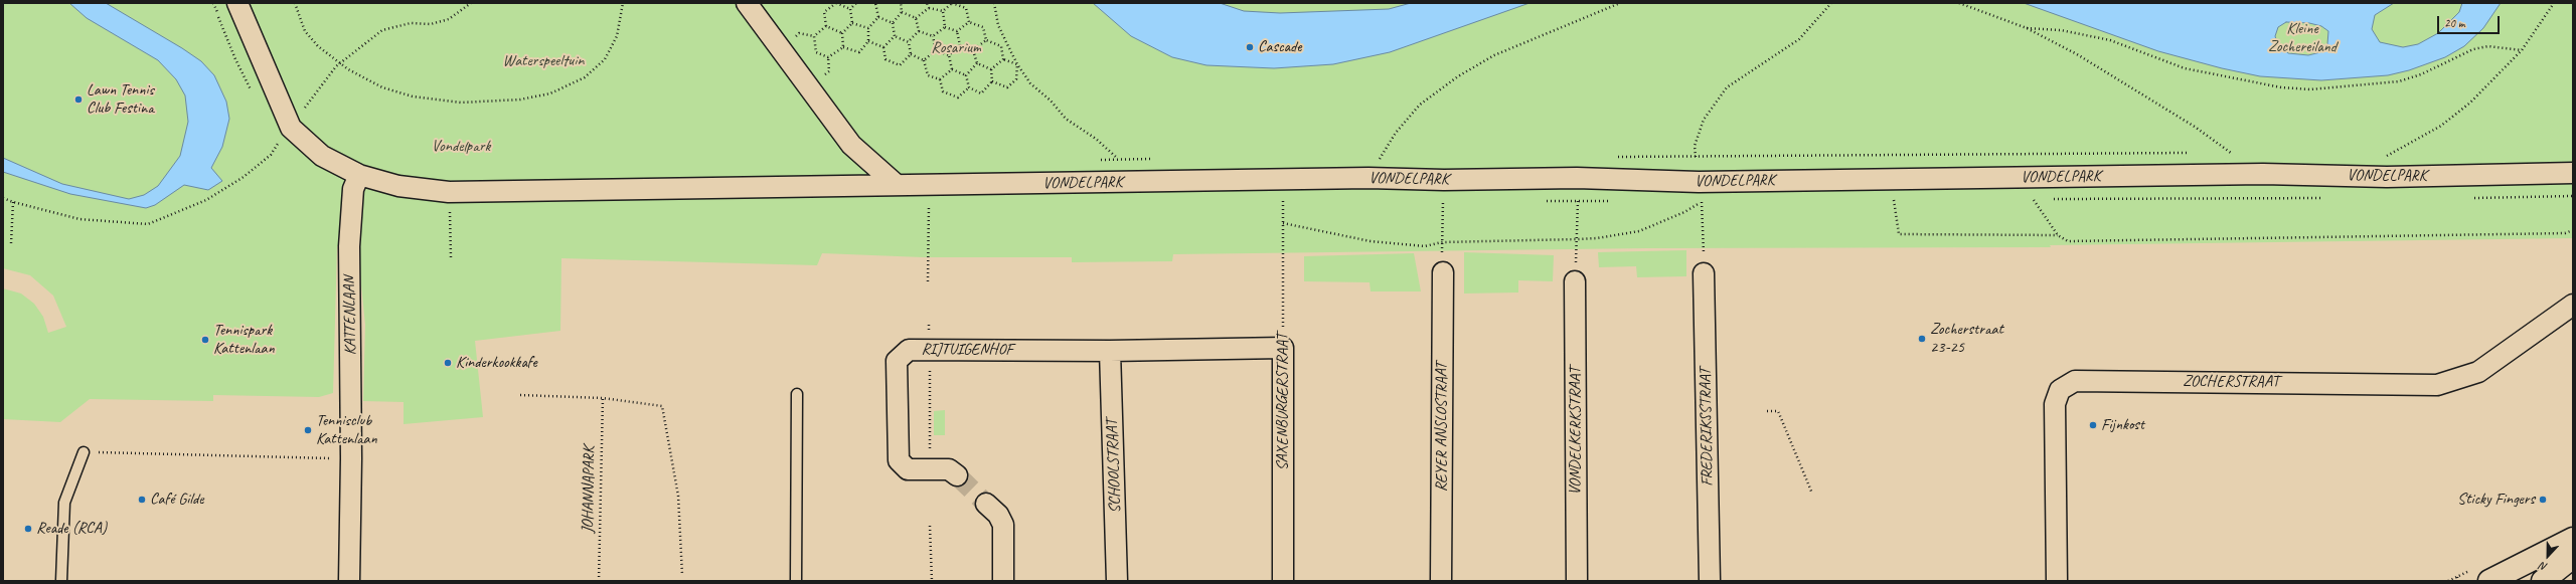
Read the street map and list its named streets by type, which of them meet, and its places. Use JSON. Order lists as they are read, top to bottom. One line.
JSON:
{"streets":{"street":["VONDELPARK","KATTENLAAN","RIJTUIGENHOF","ZOCHERSTRAAT","SAXENBURGERSTRAAT","REYER ANSLOSTRAAT","FREDERIKSSTRAAT","VONDELKERKSTRAAT","SCHOOLSTRAAT"],"path":["JOHANNAPARK"]},"crossings":[["VONDELPARK","KATTENLAAN"],["RIJTUIGENHOF","SAXENBURGERSTRAAT"],["RIJTUIGENHOF","SCHOOLSTRAAT"]],"parks":["Kleine Zochereiland","Rosarium","Waterspeeltuin","Vondelpark"],"places":["Cascade","Lawn Tennis Club Festina","Zocherstraat 23-25","Tennispark Kattenlaan","Kinderkookkafe","Fijnkost","Tennisclub Kattenlaan","Café Gilde","Sticky Fingers","Reade (RCA)"],"scale_bar":"20 m","north":"bottom"}
